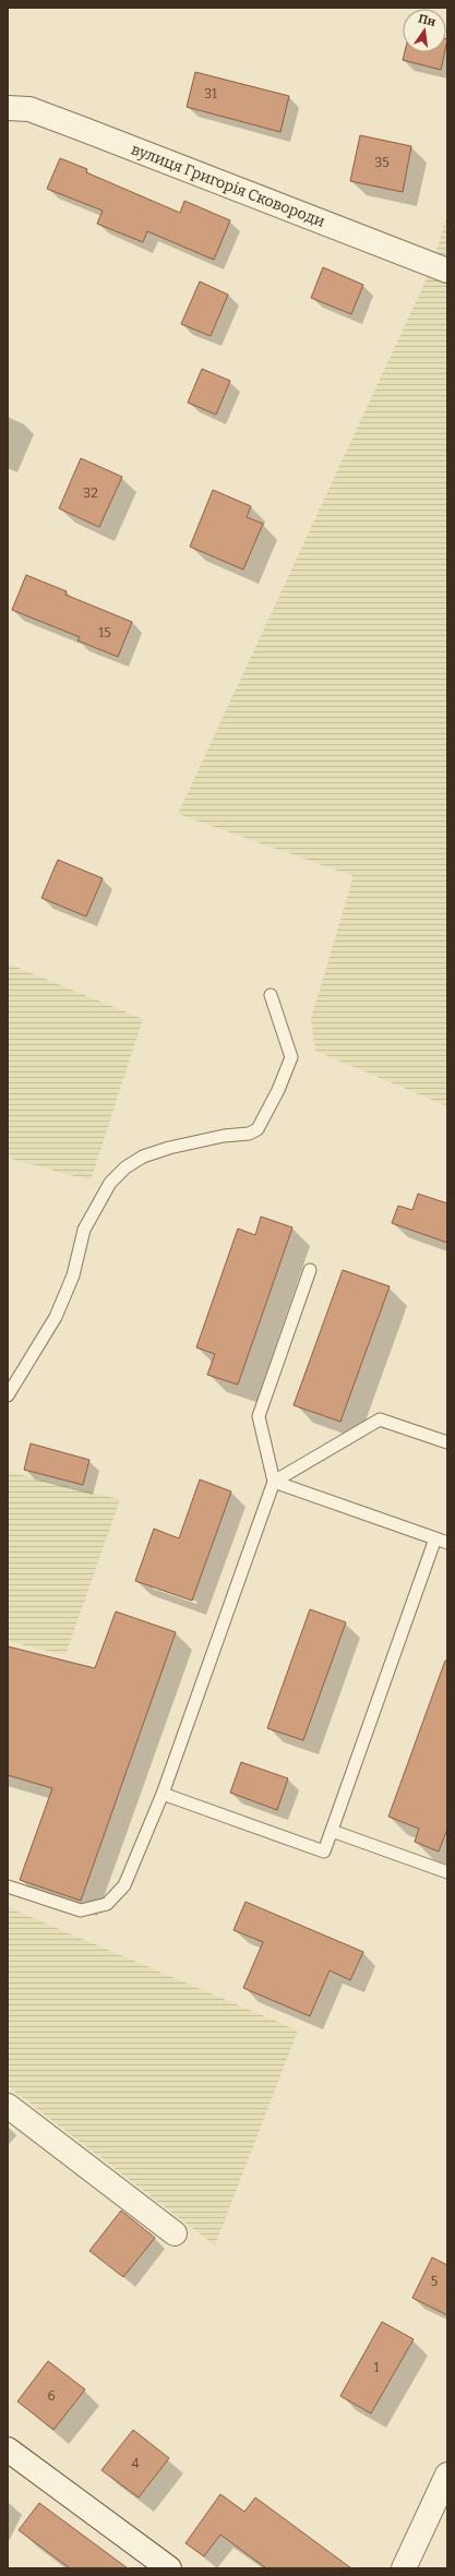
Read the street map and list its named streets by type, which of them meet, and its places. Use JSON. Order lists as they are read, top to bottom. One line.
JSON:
{"streets":{"street":["вулиця Григорія Сковороди"]},"house_numbers":["31","35","32","15","5","1","6","4"],"north":"top"}
